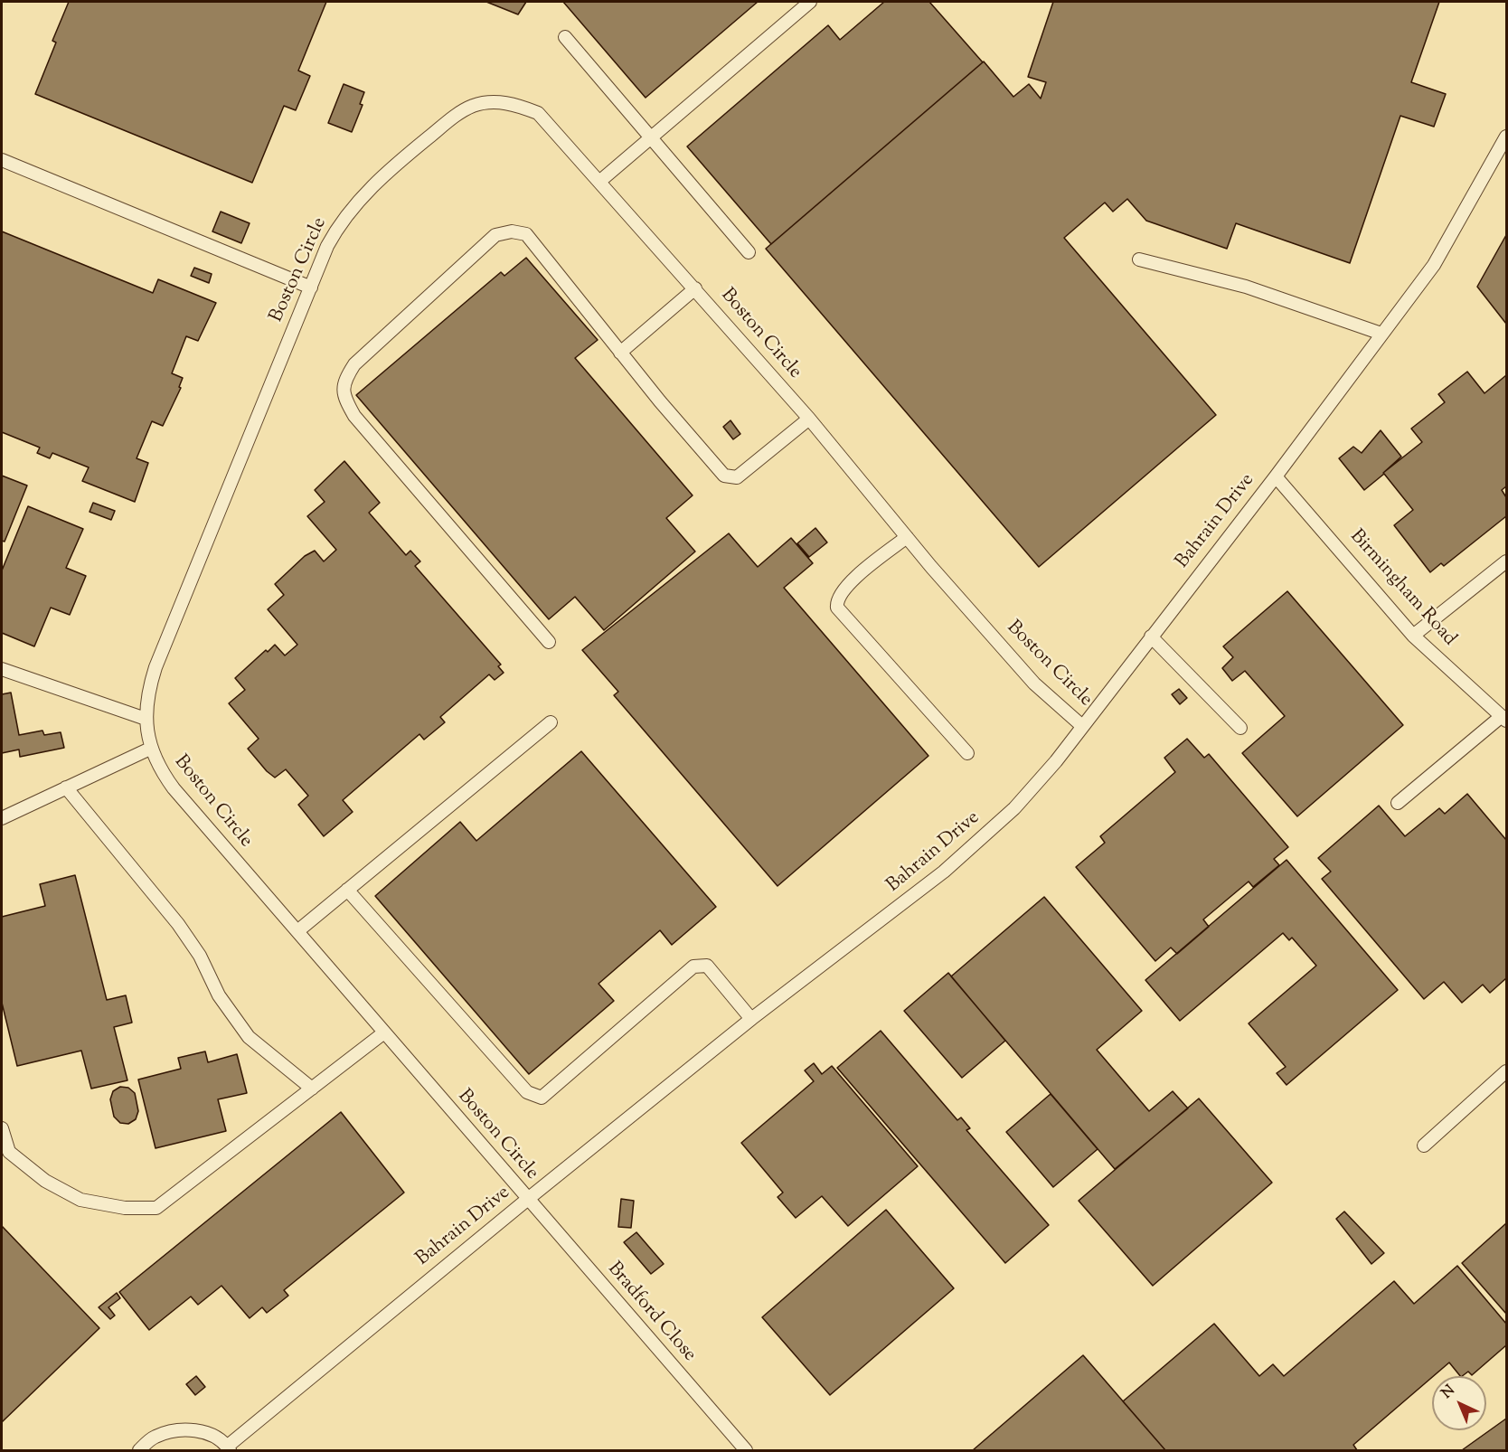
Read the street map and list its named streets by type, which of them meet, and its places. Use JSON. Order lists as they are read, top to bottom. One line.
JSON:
{"streets":{"lane":["Boston Circle","Bahrain Drive","Birmingham Road","Bradford Close"]},"crossings":[["Boston Circle","Bahrain Drive"],["Boston Circle","Bradford Close"],["Bahrain Drive","Birmingham Road"],["Bahrain Drive","Bradford Close"]],"north":"top left"}
